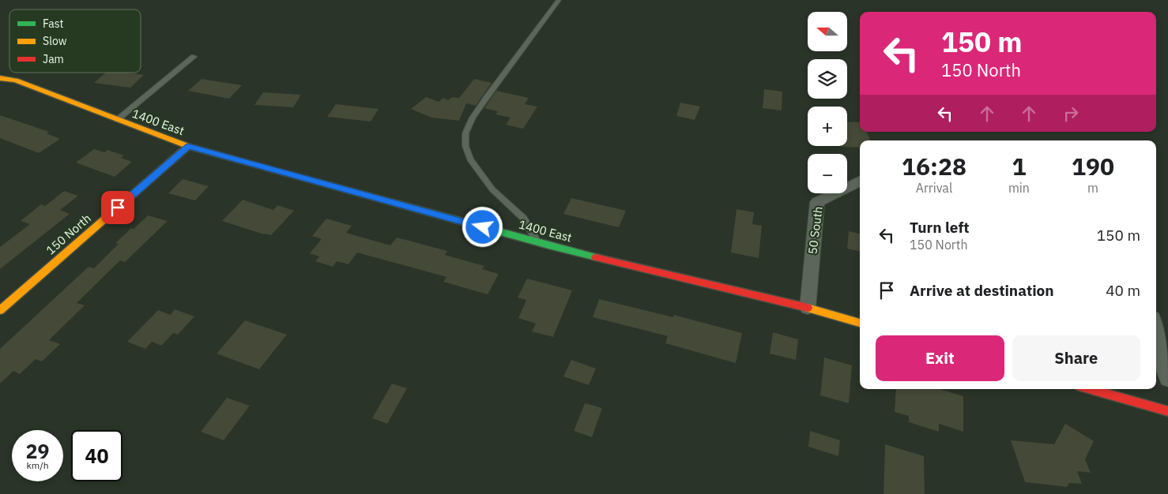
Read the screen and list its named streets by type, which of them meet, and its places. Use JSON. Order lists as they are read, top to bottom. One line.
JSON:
{"streets":{"street":["1400 East","50 South","150 North"]},"crossings":[["1400 East","50 South"],["1400 East","150 North"]],"legend":["Fast","Slow","Jam"],"north":"left","page":{"map_buttons":["+","−"],"turn":["150 m","150 North"],"eta":["16:28","Arrival","1","min","190","m"],"list":[{"name":"Turn left","note":"150 North","value":"150 m"},{"name":"Arrive at destination","value":"40 m"}],"buttons":["Exit","Share"],"speed":"29 km/h","limit":"40"}}
